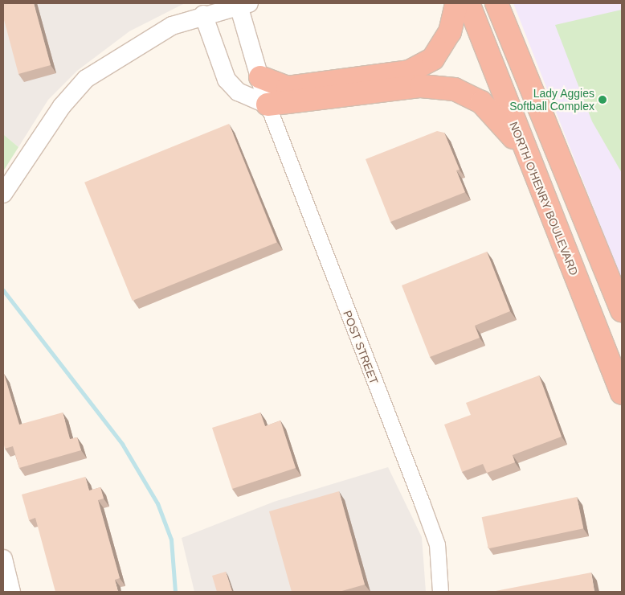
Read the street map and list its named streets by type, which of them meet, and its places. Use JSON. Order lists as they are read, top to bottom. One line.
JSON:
{"streets":{"highway":["NORTH O'HENRY BOULEVARD"],"street":["POST STREET"]},"places":["Lady Aggies Softball Complex"]}
